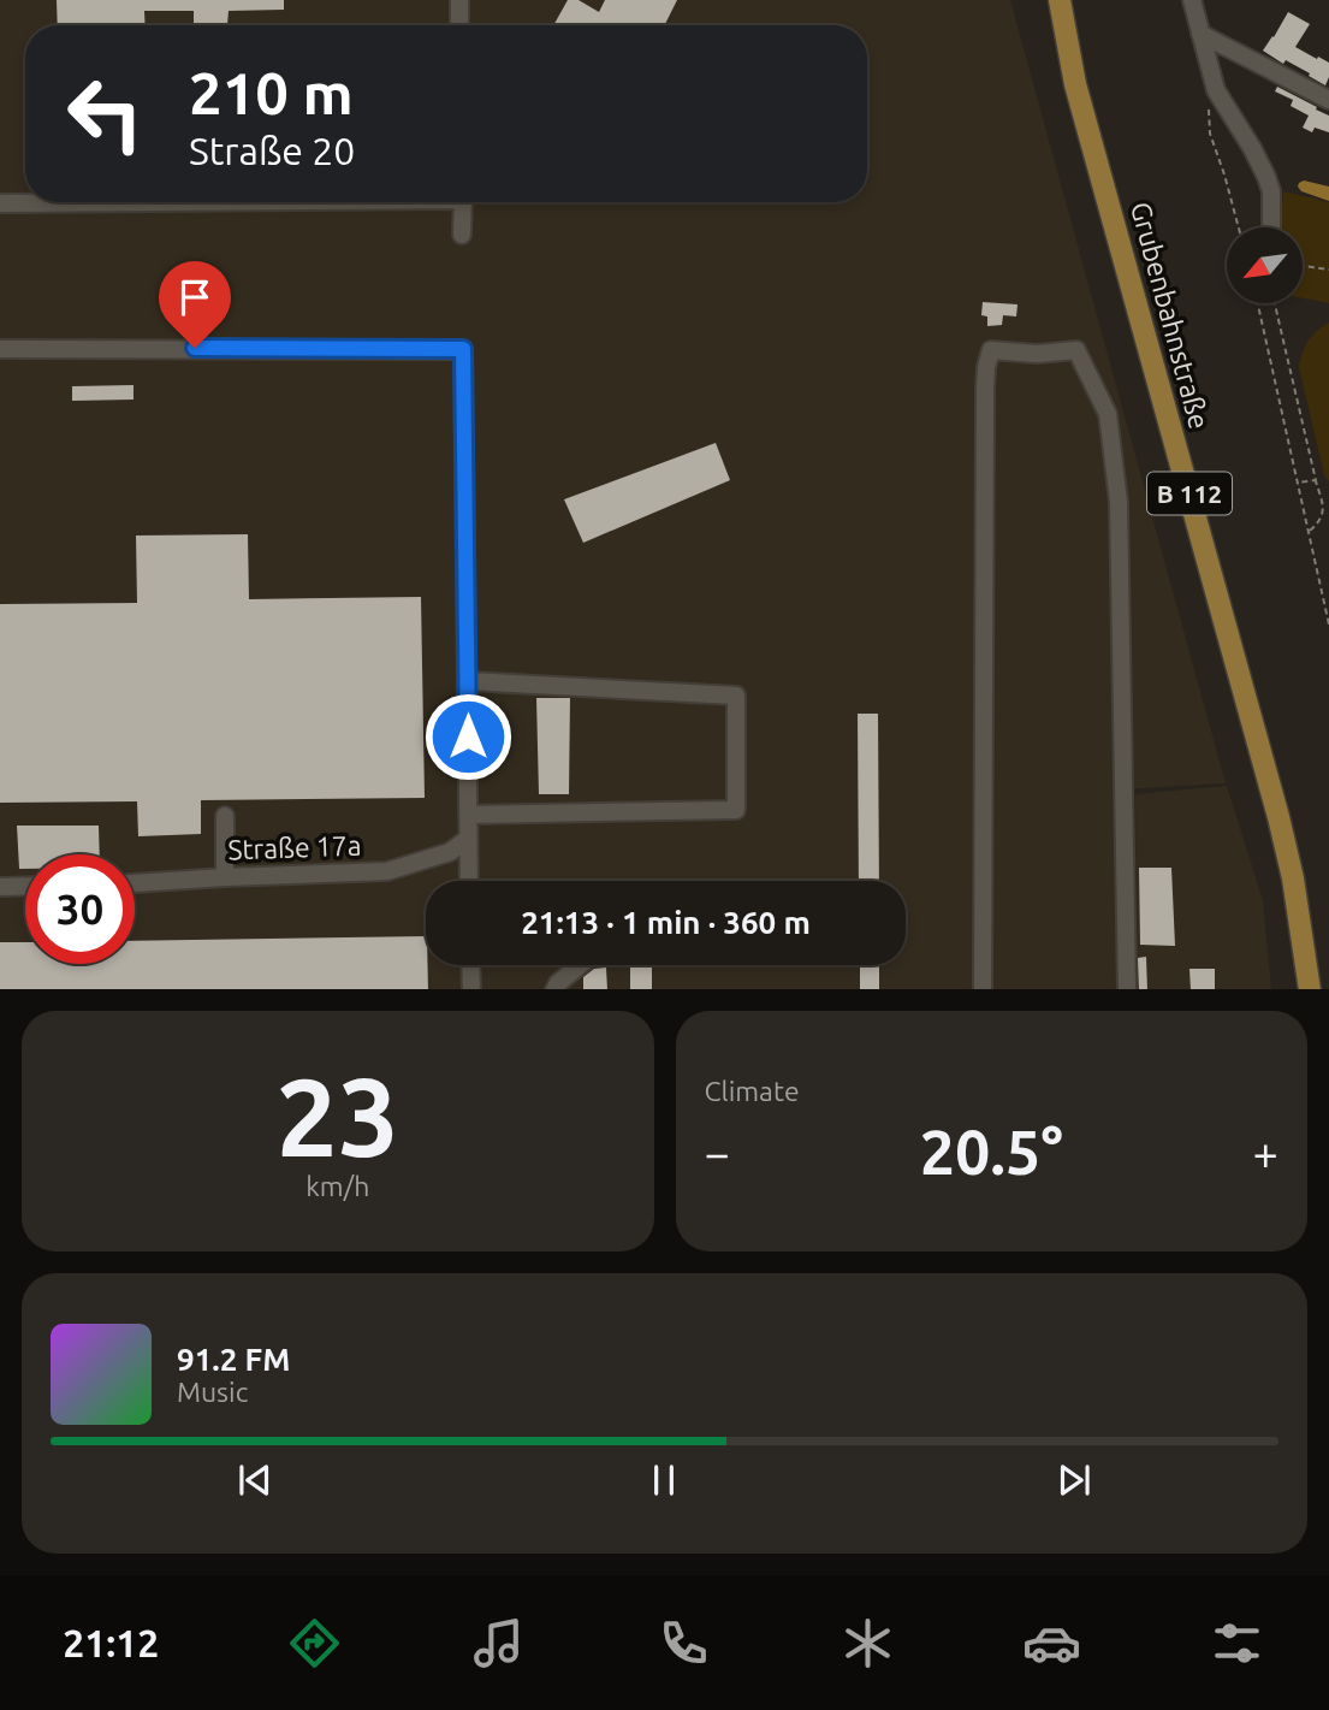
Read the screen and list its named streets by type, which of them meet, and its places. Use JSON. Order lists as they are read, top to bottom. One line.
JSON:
{"streets":{"main road":["Grubenbahnstraße","B 112"],"street":["Straße 17a"]},"north":"bottom left","page":{"turn":["210 m","Straße 20"],"limit":"30","trip":"21:13 · 1 min · 360 m","tile":[["23","km/h"],"Climate"],"heat":["−","20.5°","+"],"song":["91.2 FM","Music"],"tabs":"21:12"}}
